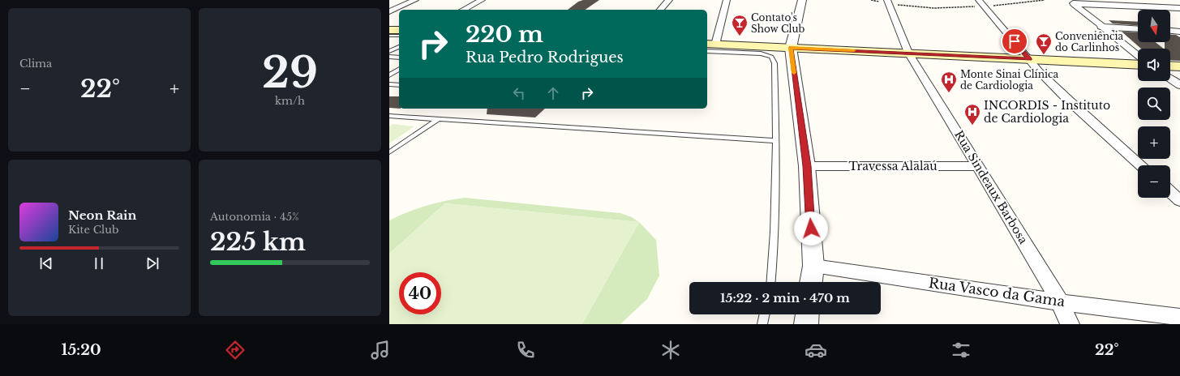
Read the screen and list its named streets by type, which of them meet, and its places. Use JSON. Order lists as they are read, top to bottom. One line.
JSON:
{"streets":{"street":["Travessa Alalaú","Rua Sindeaux Barbosa","Rua Vasco da Gama"]},"crossings":[["Travessa Alalaú","Rua Sindeaux Barbosa"],["Rua Sindeaux Barbosa","Rua Vasco da Gama"]],"places":{"bar":["Contato's Show Club","Conveniência do Carlinhos"],"hospital":["Monte Sinai Clínica de Cardiologia","INCORDIS - Instituto de Cardiologia"]},"north":"bottom","page":{"tile":["Clima",["29","km/h"],["Autonomia · 45%","225 km"]],"map_buttons":["+","−"],"turn":["220 m","Rua Pedro Rodrigues"],"heat":["−","22°","+"],"song":["Neon Rain","Kite Club"],"limit":"40","trip":"15:22 · 2 min · 470 m","tabs":["15:20","22°"]}}
